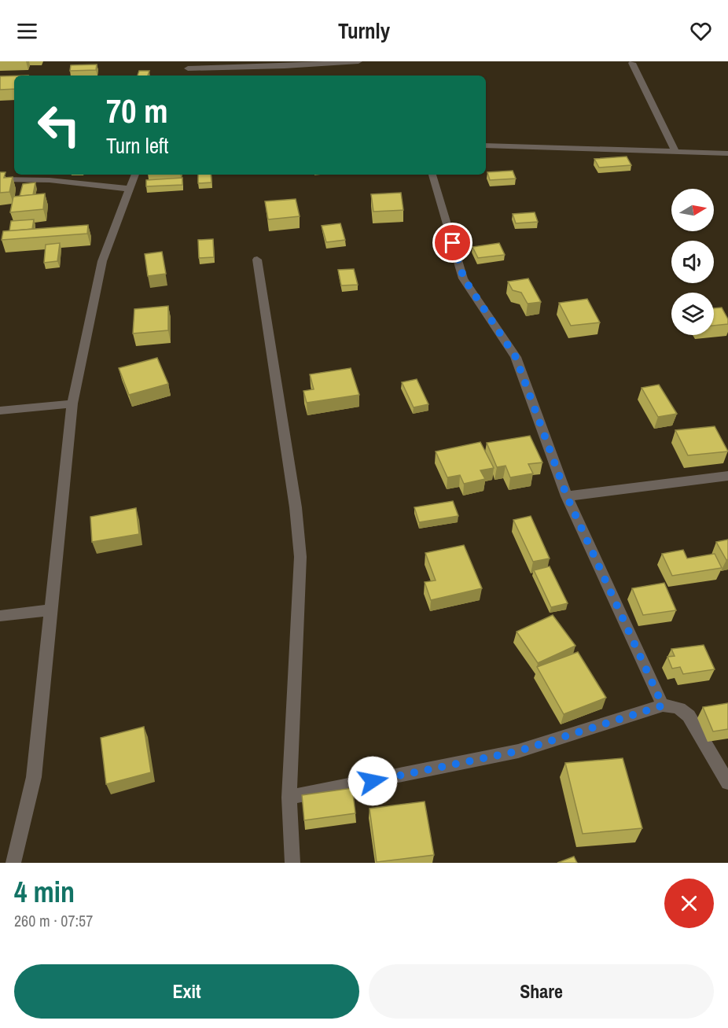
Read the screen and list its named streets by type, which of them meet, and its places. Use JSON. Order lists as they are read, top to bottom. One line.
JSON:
{"north":"right","page":{"header":"Turnly","turn":["70 m","Turn left"],"heading":["4 min","260 m · 07:57"],"buttons":["Exit","Share"]}}
